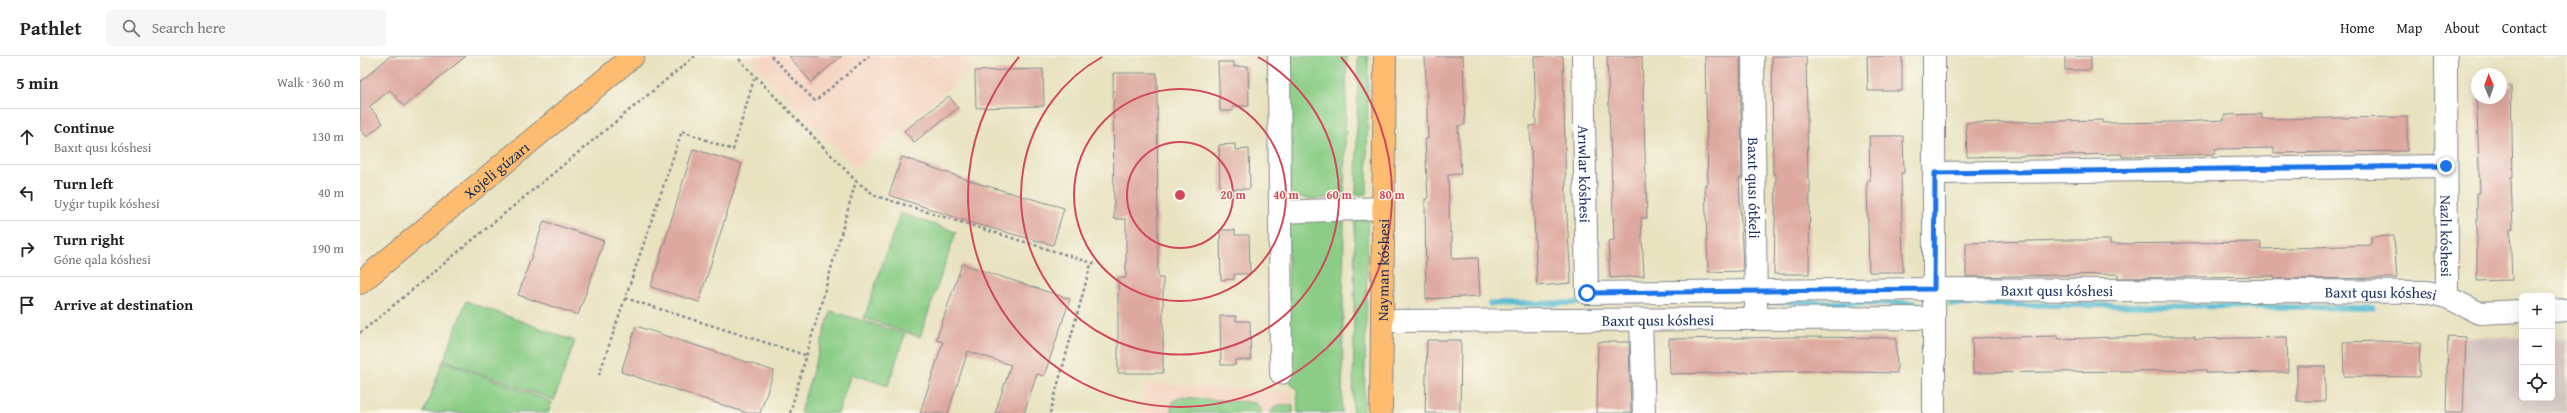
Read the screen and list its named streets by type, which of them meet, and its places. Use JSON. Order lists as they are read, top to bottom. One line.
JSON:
{"streets":{"main road":["Xojeli gúzarı","Nayman kóshesi"],"street":["Arıwlar kóshesi","Baxıt qusı ótkeli","Nazlı kóshesi","Baxıt qusı kóshesi"]},"crossings":[["Arıwlar kóshesi","Baxıt qusı kóshesi"],["Baxıt qusı ótkeli","Baxıt qusı kóshesi"],["Nazlı kóshesi","Baxıt qusı kóshesi"],["Nayman kóshesi","Baxıt qusı kóshesi"]],"north":"top","page":{"header":"Pathlet","search":"Search here","nav":["Home","Map","About","Contact"],"heading":["5 min","Walk · 360 m"],"list":[["Continue","Baxıt qusı kóshesi","130 m"],["Turn left","Uyǵır tupik kóshesi","40 m"],["Turn right","Góne qala kóshesi","190 m"],"Arrive at destination"],"map_buttons":["+","−"]},"rings":["20 m","40 m","60 m","80 m"]}
